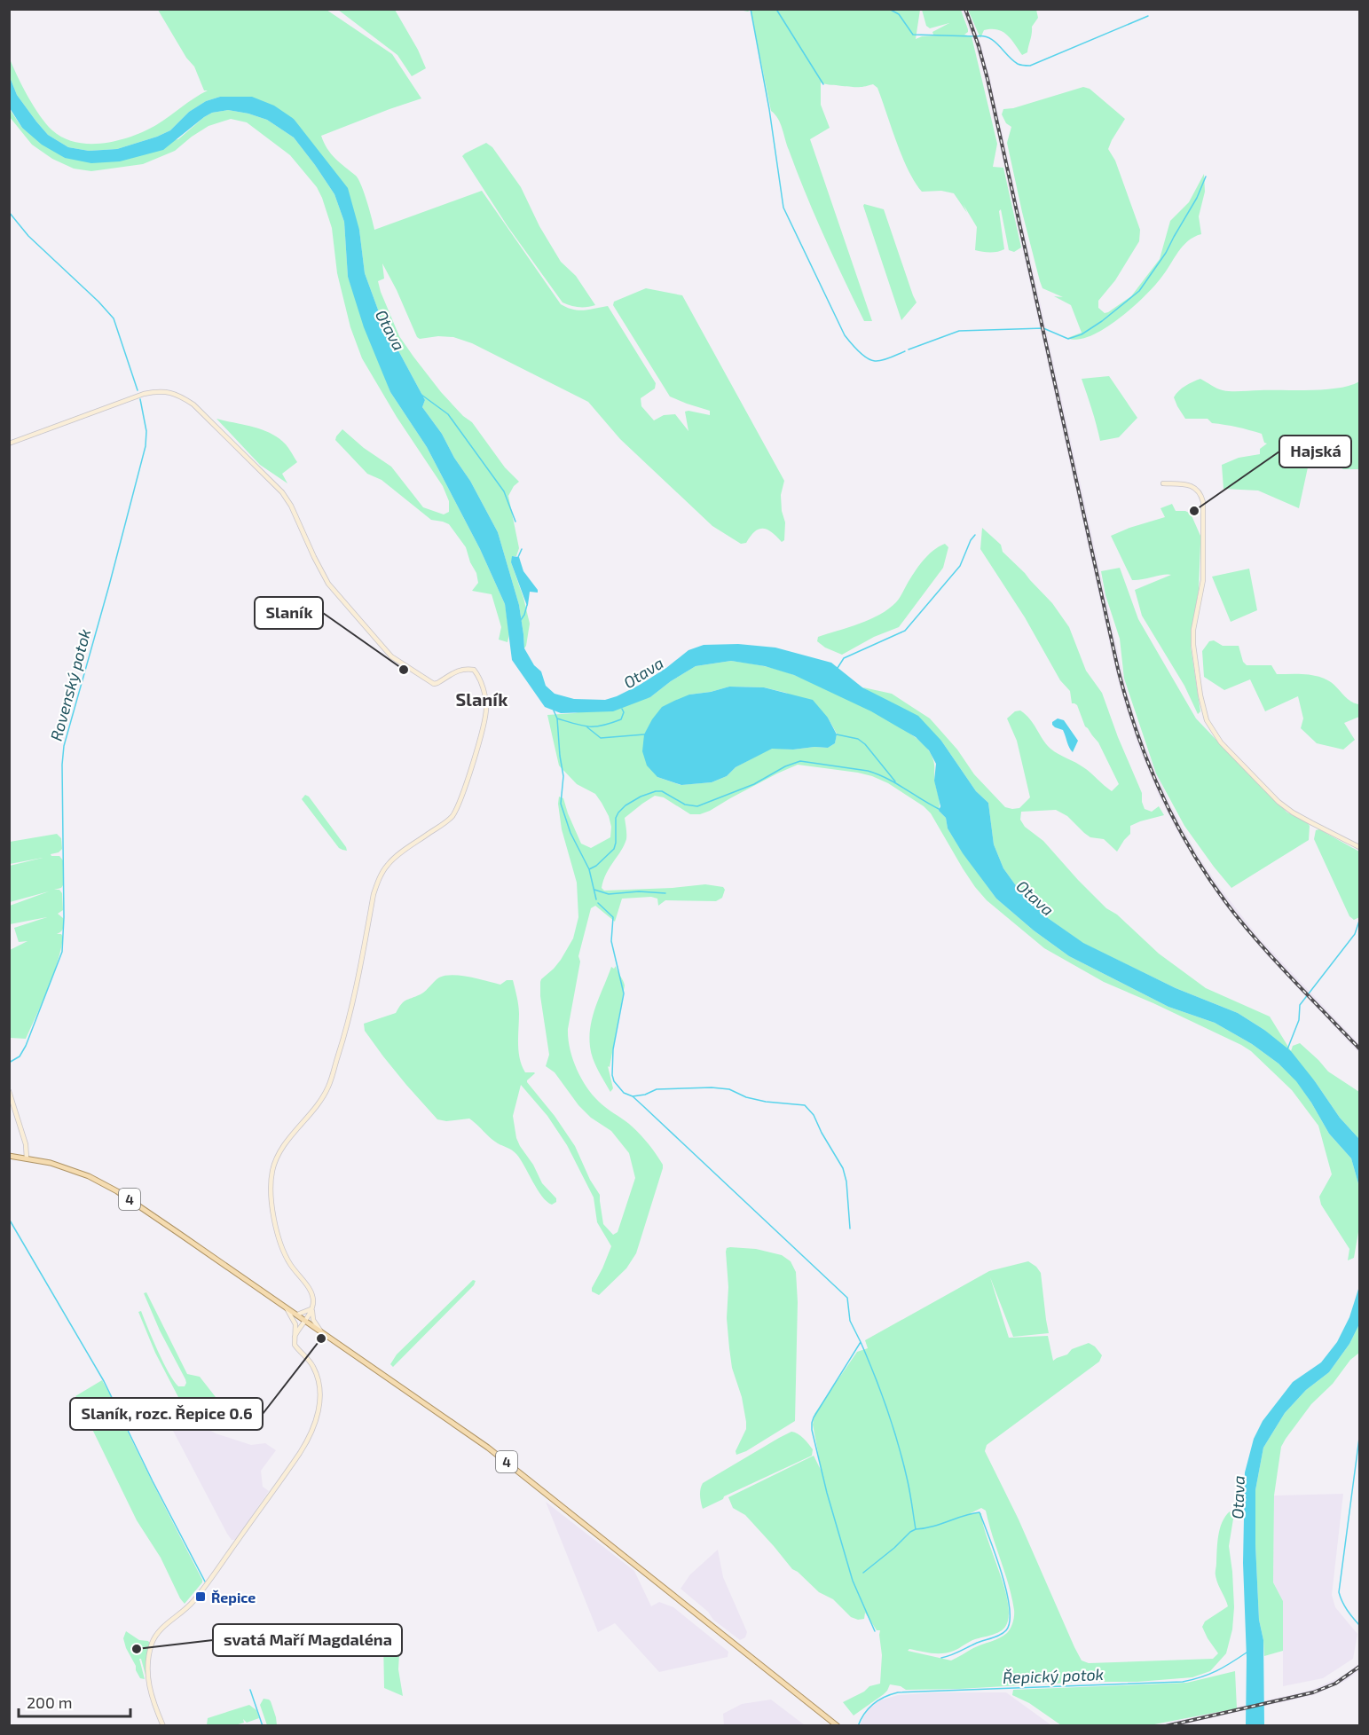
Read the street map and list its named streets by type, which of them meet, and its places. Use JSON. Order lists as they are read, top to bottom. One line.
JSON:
{"streets":{"main road":["4"]},"districts":["Slaník"],"water":["Otava","Rovenský potok","Řepický potok"],"places":{"other":["Hajská","Slaník","Slaník, rozc. Řepice 0.6","svatá Maří Magdaléna"],"transit":["Řepice"]},"scale_bar":"200 m"}
